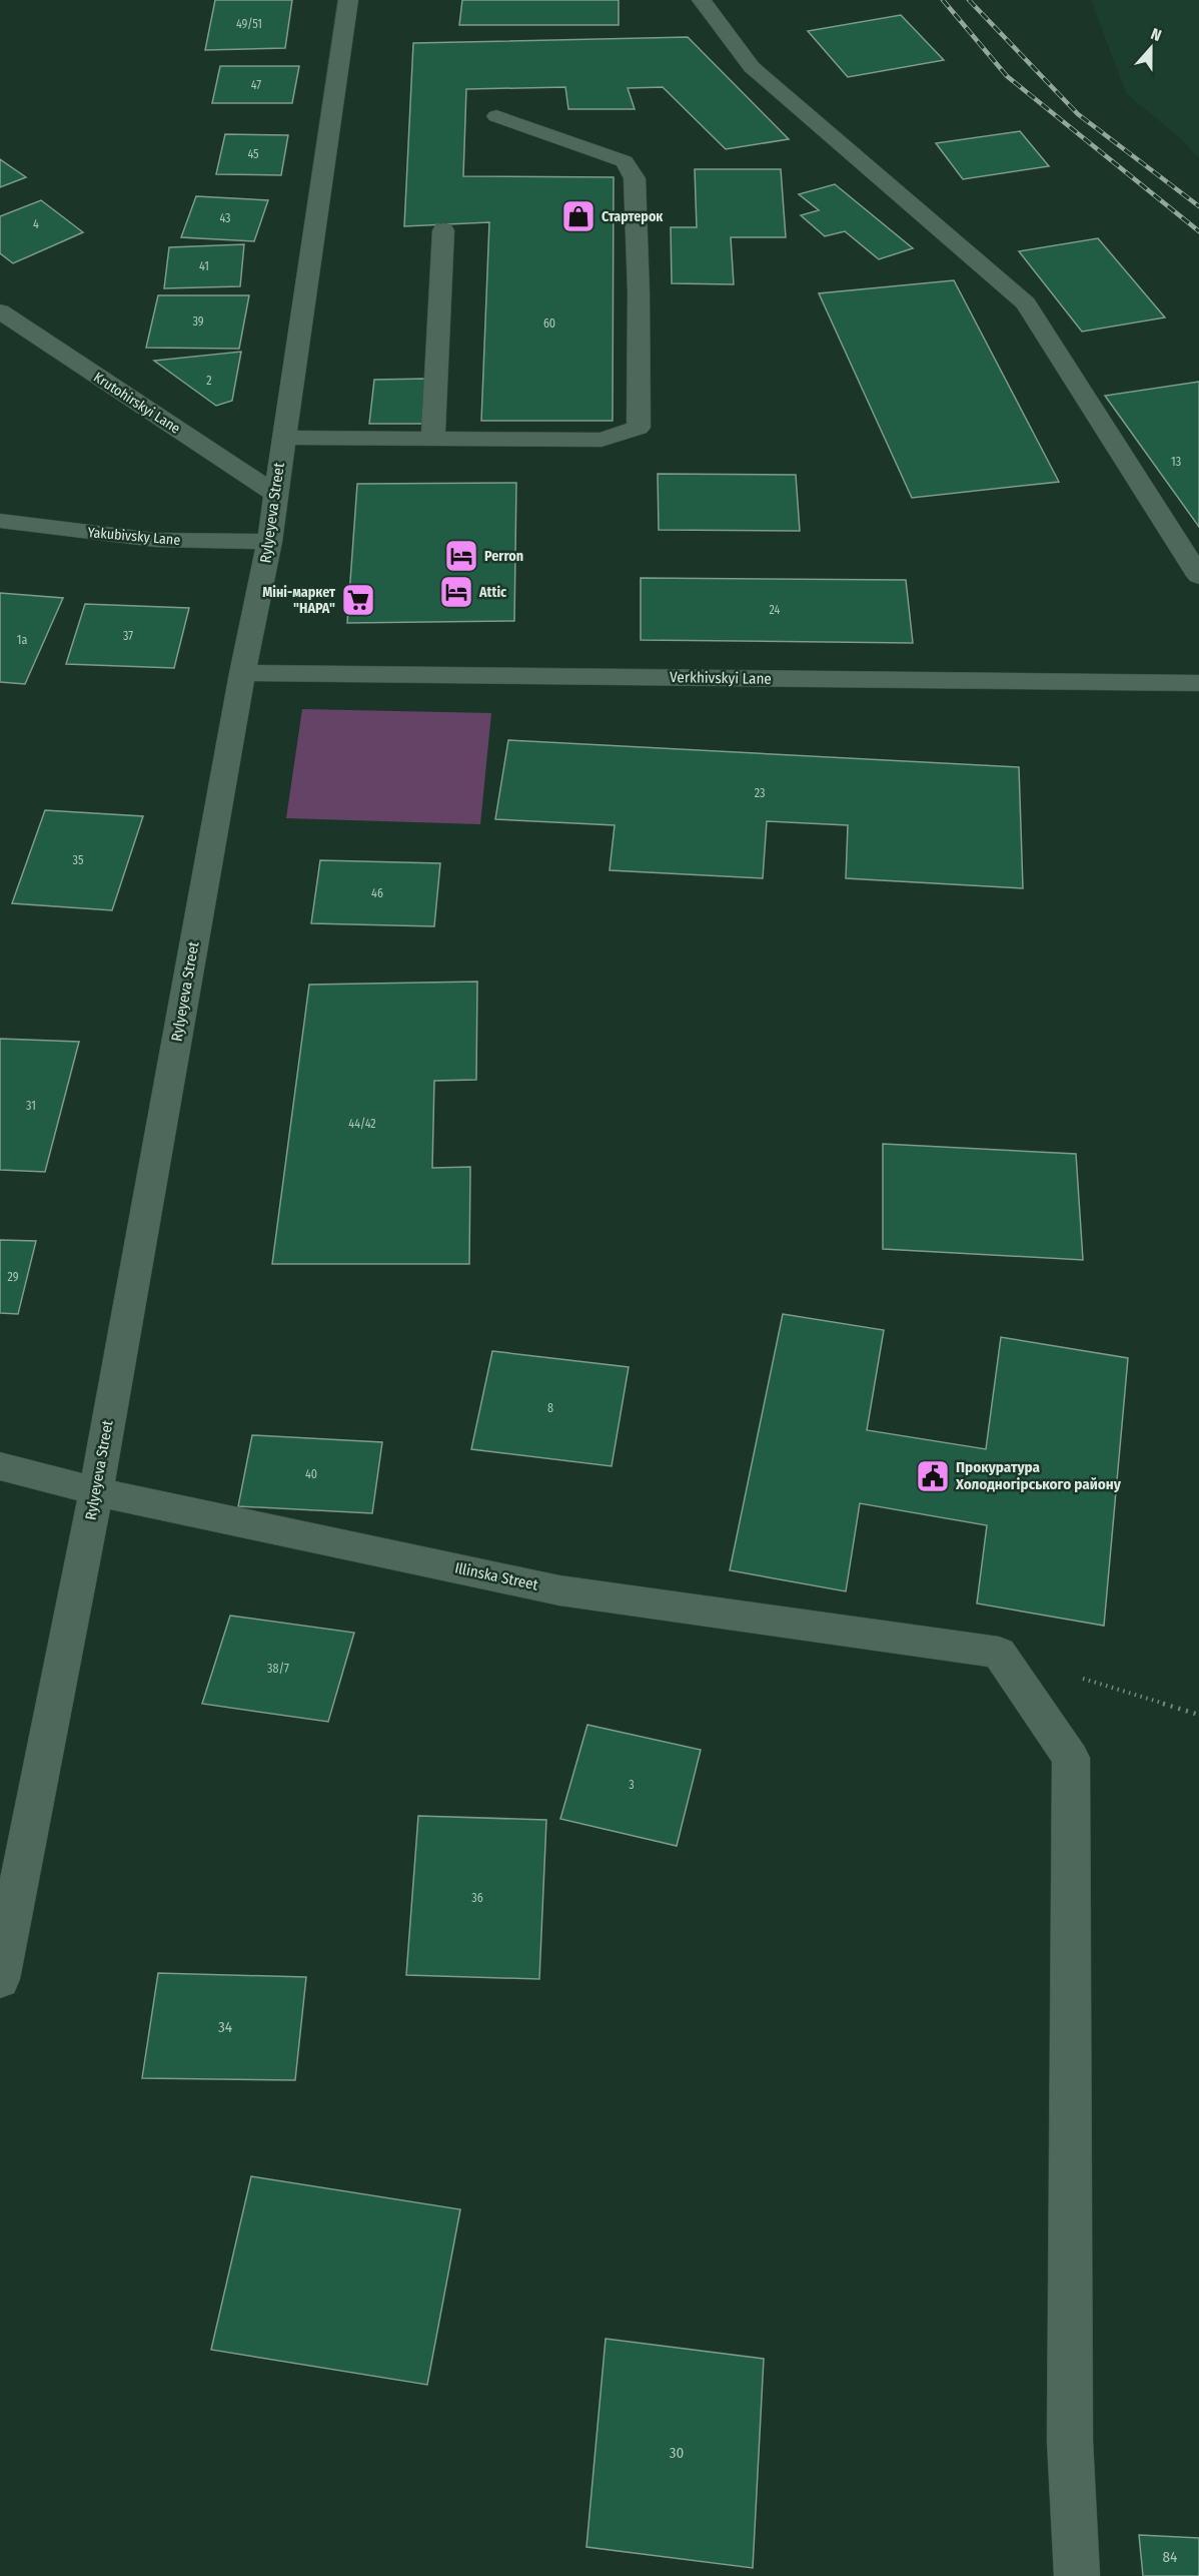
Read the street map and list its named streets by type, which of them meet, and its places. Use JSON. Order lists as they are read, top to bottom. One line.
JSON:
{"streets":{"street":["Krutohirskyi Lane","Rylyeyeva Street","Yakubivsky Lane","Verkhivskyi Lane","Illinska Street"]},"crossings":[["Krutohirskyi Lane","Rylyeyeva Street"],["Rylyeyeva Street","Yakubivsky Lane"],["Rylyeyeva Street","Verkhivskyi Lane"],["Rylyeyeva Street","Illinska Street"]],"places":{"shop":["Стартерок"],"hotel":["Perron","Attic"],"supermarket":["Міні-маркет \"НАРА\""],"public building":["Прокуратура Холодногірського району"]},"house_numbers":["49/51","47","45","43","4","41","39","60","2","13","24","37","1а","23","35","46","31","44/42","29","8","40","38/7","3","36","34","30","84"],"north":"top"}
